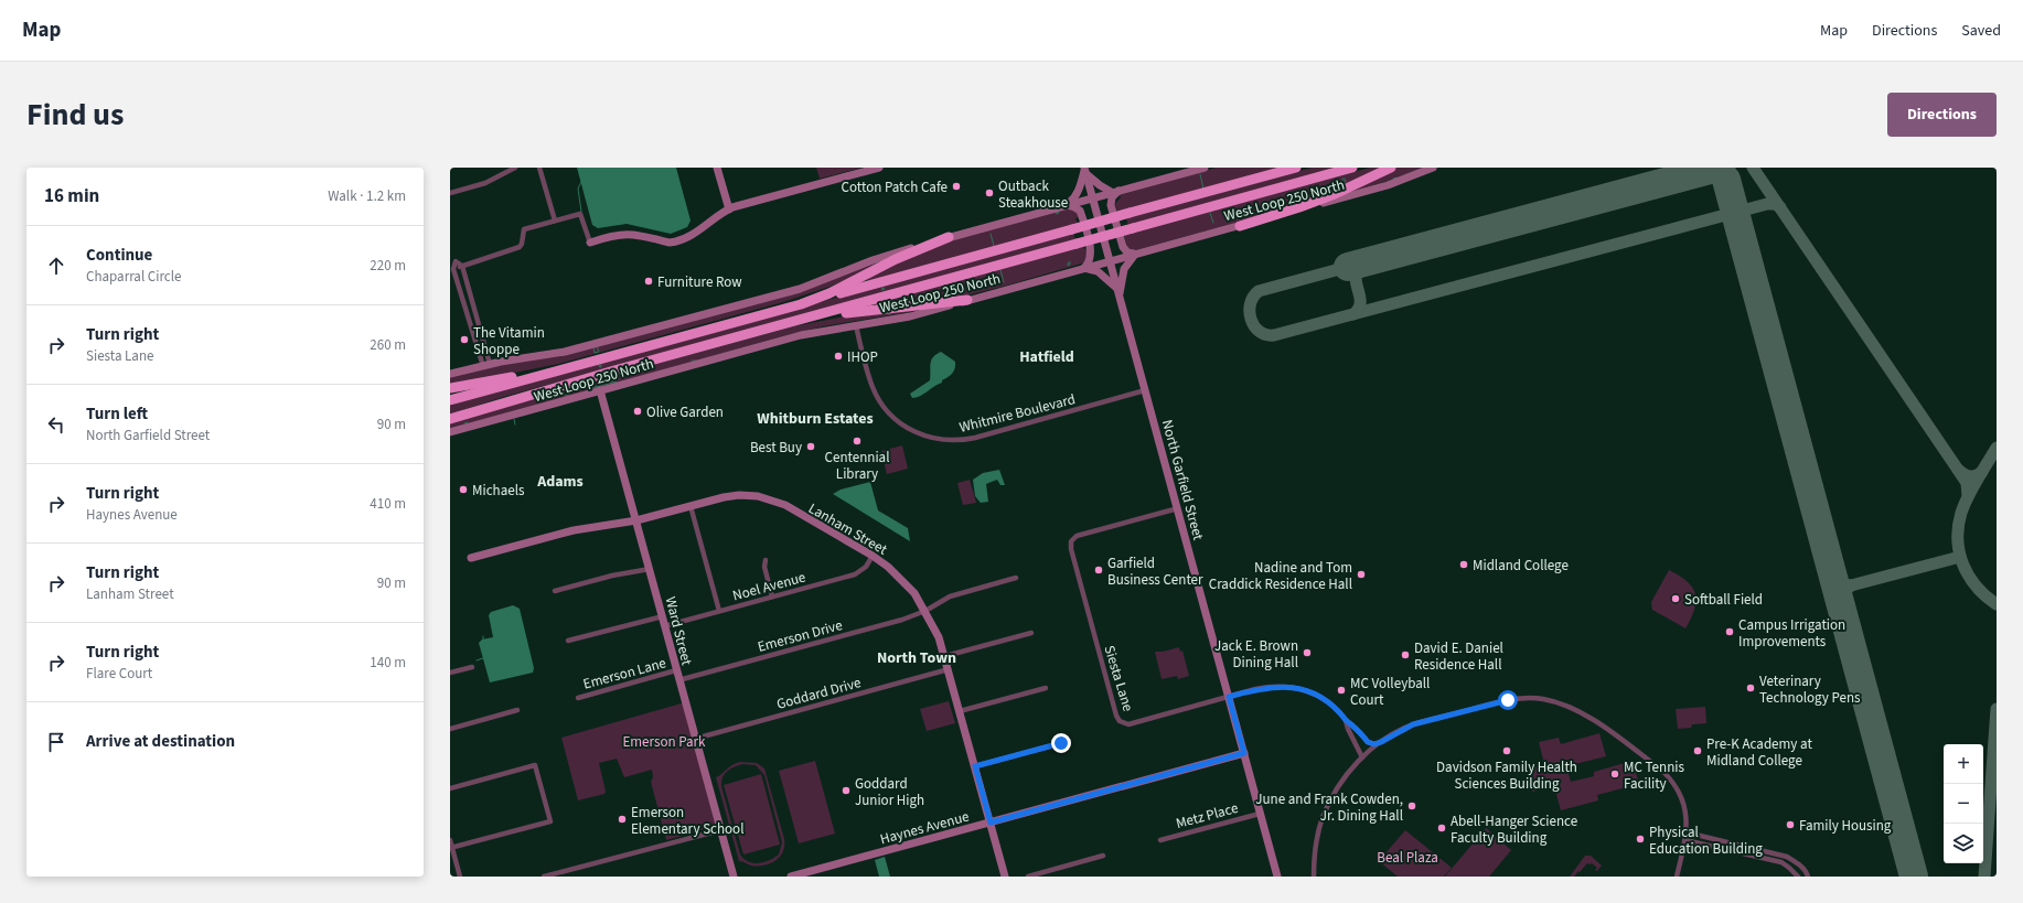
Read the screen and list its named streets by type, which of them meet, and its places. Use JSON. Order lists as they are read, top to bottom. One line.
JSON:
{"streets":{"main road":["West Loop 250 North","North Garfield Street","Lanham Street","Ward Street","Haynes Avenue"],"street":["Whitmire Boulevard","Noel Avenue","Emerson Drive","Emerson Lane","Siesta Lane","Goddard Drive","Metz Place"]},"crossings":[["West Loop 250 North","Whitmire Boulevard"],["West Loop 250 North","North Garfield Street"],["West Loop 250 North","Ward Street"],["Whitmire Boulevard","North Garfield Street"],["North Garfield Street","Siesta Lane"],["North Garfield Street","Metz Place"],["North Garfield Street","Haynes Avenue"],["Lanham Street","Noel Avenue"],["Lanham Street","Ward Street"],["Lanham Street","Emerson Drive"],["Lanham Street","Goddard Drive"],["Lanham Street","Haynes Avenue"],["Noel Avenue","Ward Street"],["Ward Street","Emerson Drive"],["Ward Street","Emerson Lane"],["Ward Street","Goddard Drive"]],"districts":["Hatfield","Whitburn Estates","Adams","North Town"],"parks":["Emerson Park","Beal Plaza"],"places":["Cotton Patch Cafe","Outback Steakhouse","Furniture Row","The Vitamin Shoppe","IHOP","Olive Garden","Centennial Library","Best Buy","Michaels","Midland College","Garfield Business Center","Nadine and Tom Craddick Residence Hall","Softball Field","Campus Irrigation Improvements","Jack E. Brown Dining Hall","David E. Daniel Residence Hall","Veterinary Technology Pens","MC Volleyball Court","Davidson Family Health Sciences Building","Pre-K Academy at Midland College","MC Tennis Facility","Goddard Junior High","June and Frank Cowden, Jr. Dining Hall","Emerson Elementary School","Family Housing","Abell-Hanger Science Faculty Building","Physical Education Building"],"page":{"header":"Map","nav":["Map","Directions","Saved"],"title":"Find us","buttons":"Directions","heading":["16 min","Walk · 1.2 km"],"list":[["Continue","Chaparral Circle","220 m"],["Turn right","Siesta Lane","260 m"],["Turn left","North Garfield Street","90 m"],["Turn right","Haynes Avenue","410 m"],["Turn right","Lanham Street","90 m"],["Turn right","Flare Court","140 m"],"Arrive at destination"],"map_buttons":["+","−"]}}
